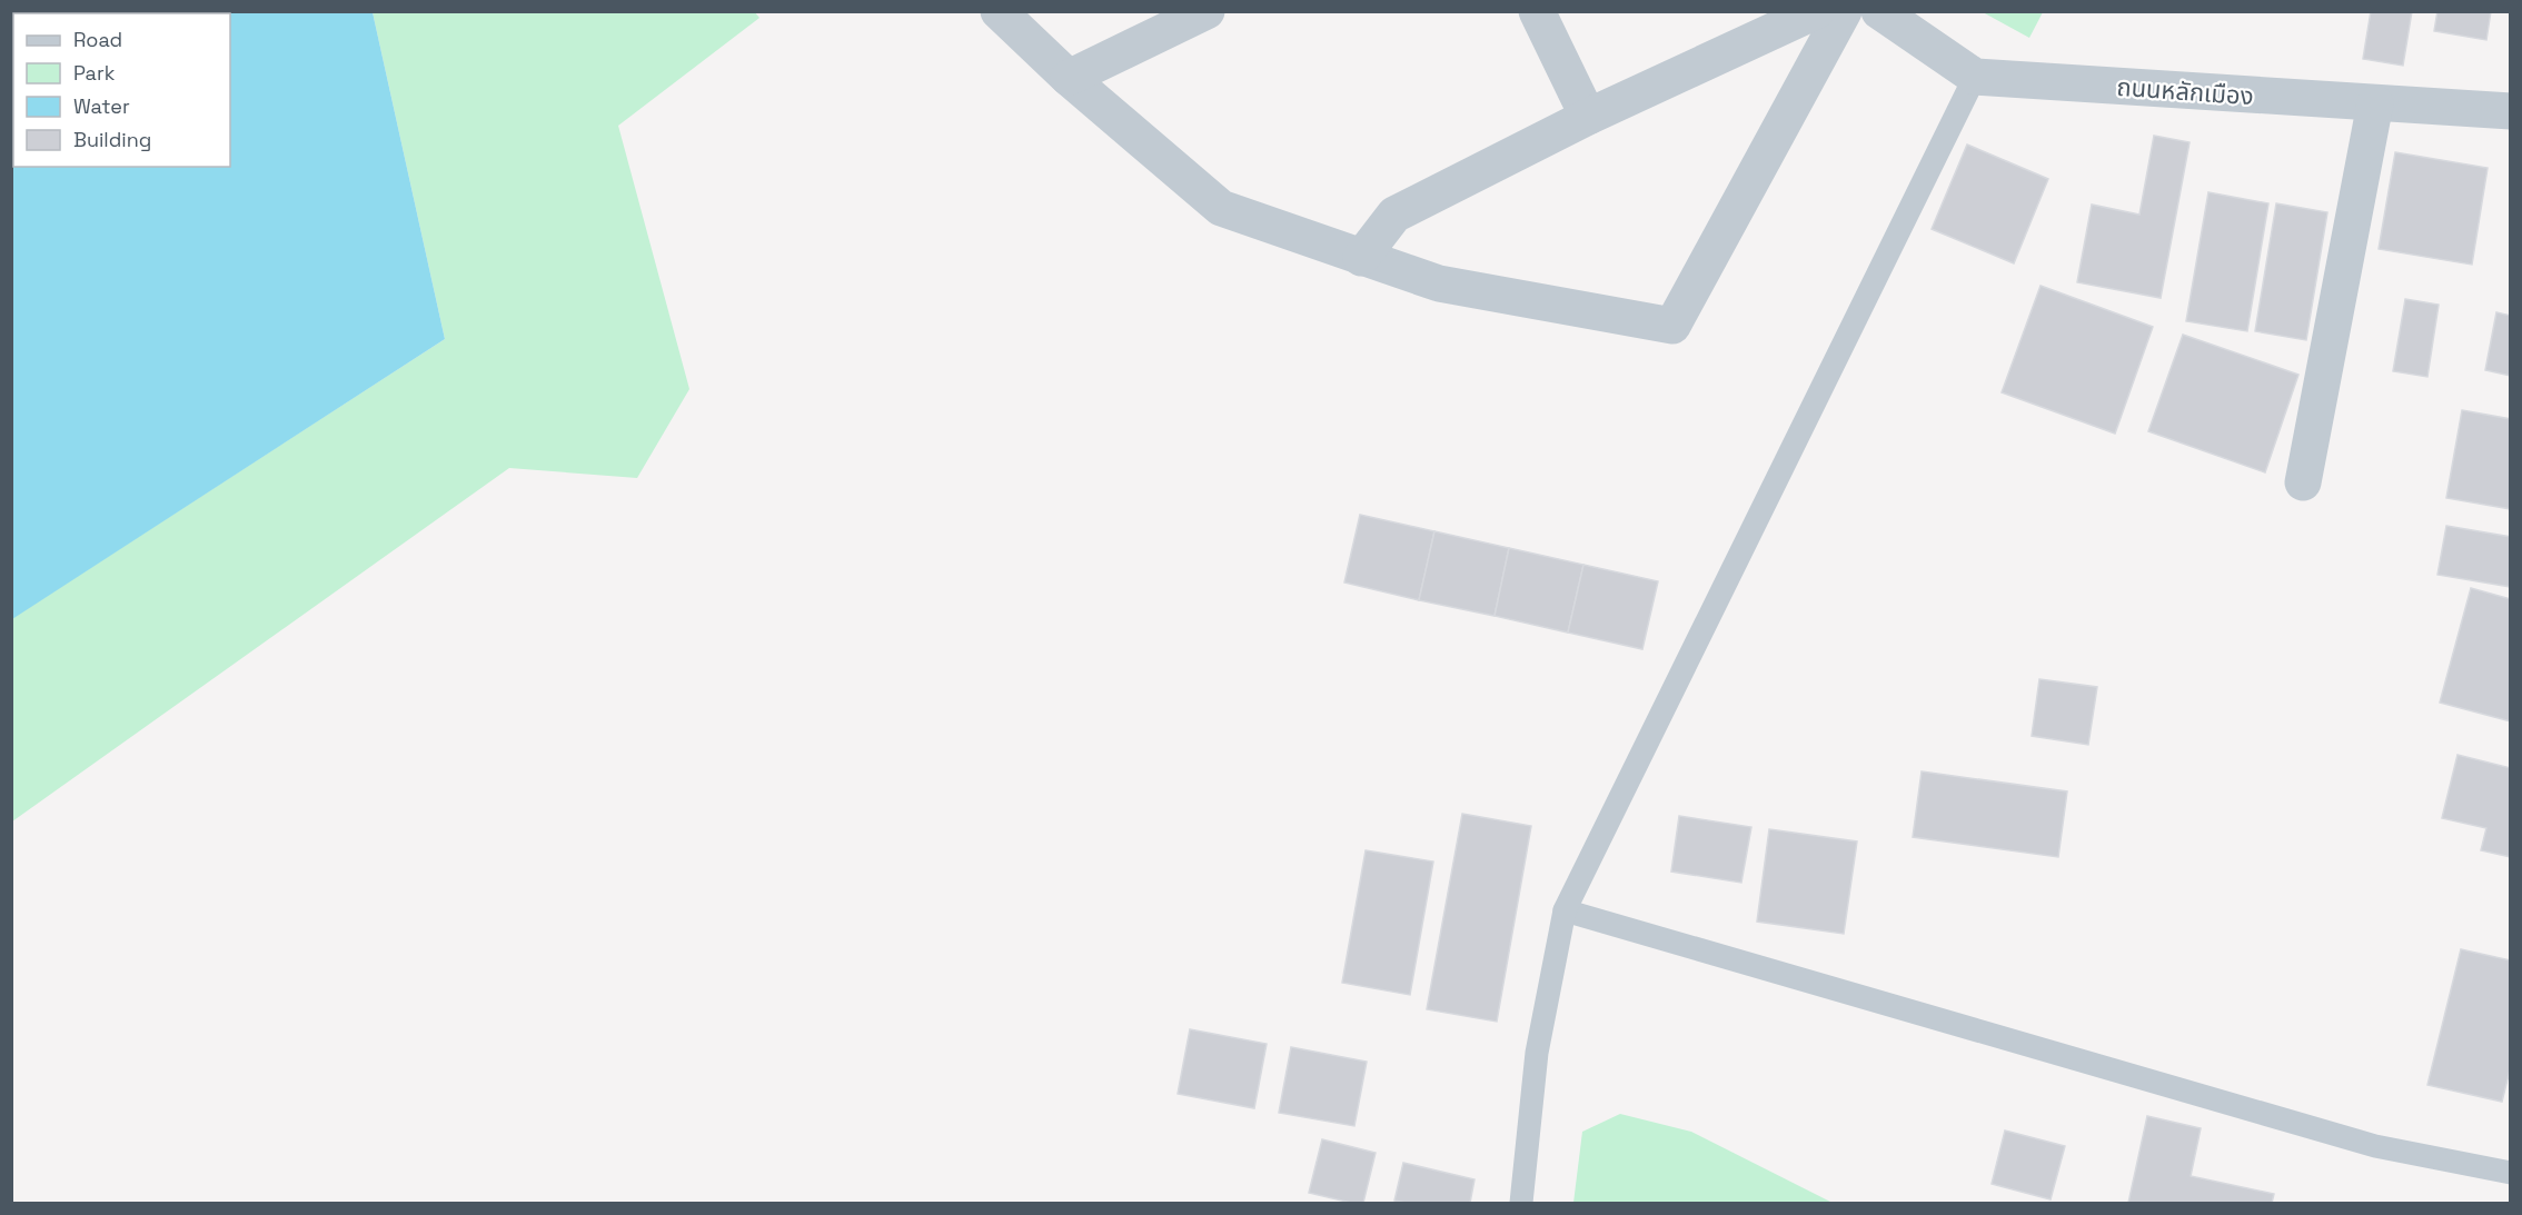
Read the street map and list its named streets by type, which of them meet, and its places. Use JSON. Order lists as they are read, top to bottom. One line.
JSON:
{"streets":{"street":["ถนนหลักเมือง"]},"legend":["Road","Park","Water","Building"]}
